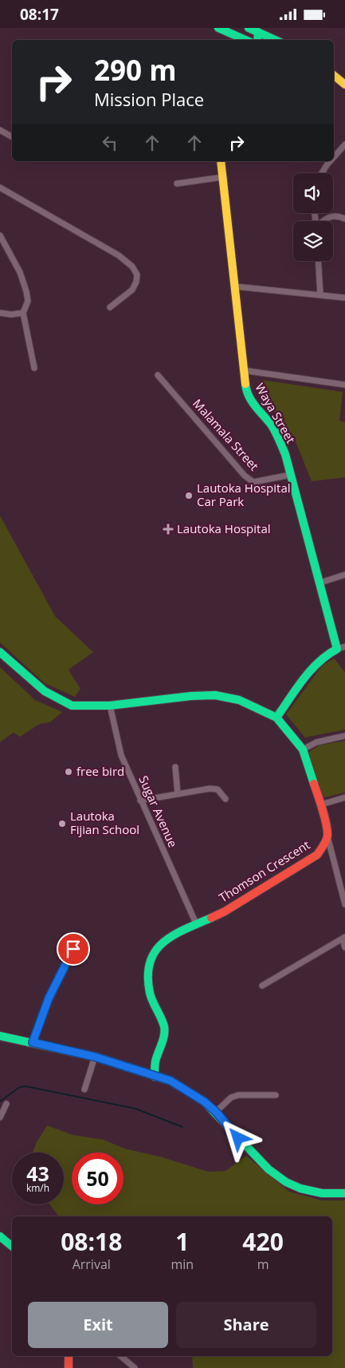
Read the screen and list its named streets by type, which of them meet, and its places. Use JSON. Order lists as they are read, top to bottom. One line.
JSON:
{"streets":{"main road":["Waya Street","Thomson Crescent"],"street":["Malamala Street","Sugar Avenue"]},"crossings":[["Waya Street","Malamala Street"],["Sugar Avenue","Thomson Crescent"]],"places":{"other":["Lautoka Hospital Car Park","free bird","Lautoka Fijian School"],"health":["Lautoka Hospital"]},"page":{"status":"08:17","turn":["290 m","Mission Place"],"speed":"43 km/h","limit":"50","eta":["08:18","Arrival","1","min","420","m"],"buttons":["Exit","Share"]}}
